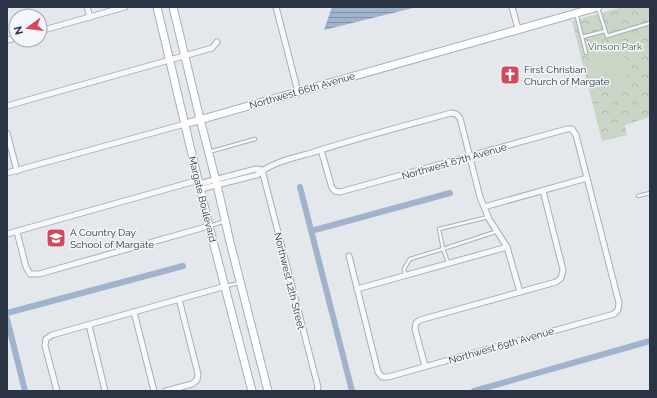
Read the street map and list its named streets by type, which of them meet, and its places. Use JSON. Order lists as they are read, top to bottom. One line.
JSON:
{"streets":{"street":["Northwest 66th Avenue","Northwest 67th Avenue","Margate Boulevard","Northwest 12th Street","Northwest 69th Avenue"]},"crossings":[["Northwest 66th Avenue","Margate Boulevard"],["Northwest 67th Avenue","Northwest 69th Avenue"]],"parks":["Vinson Park"],"places":{"church":["First Christian Church of Margate"],"school or university":["A Country Day School of Margate"]},"north":"left"}
